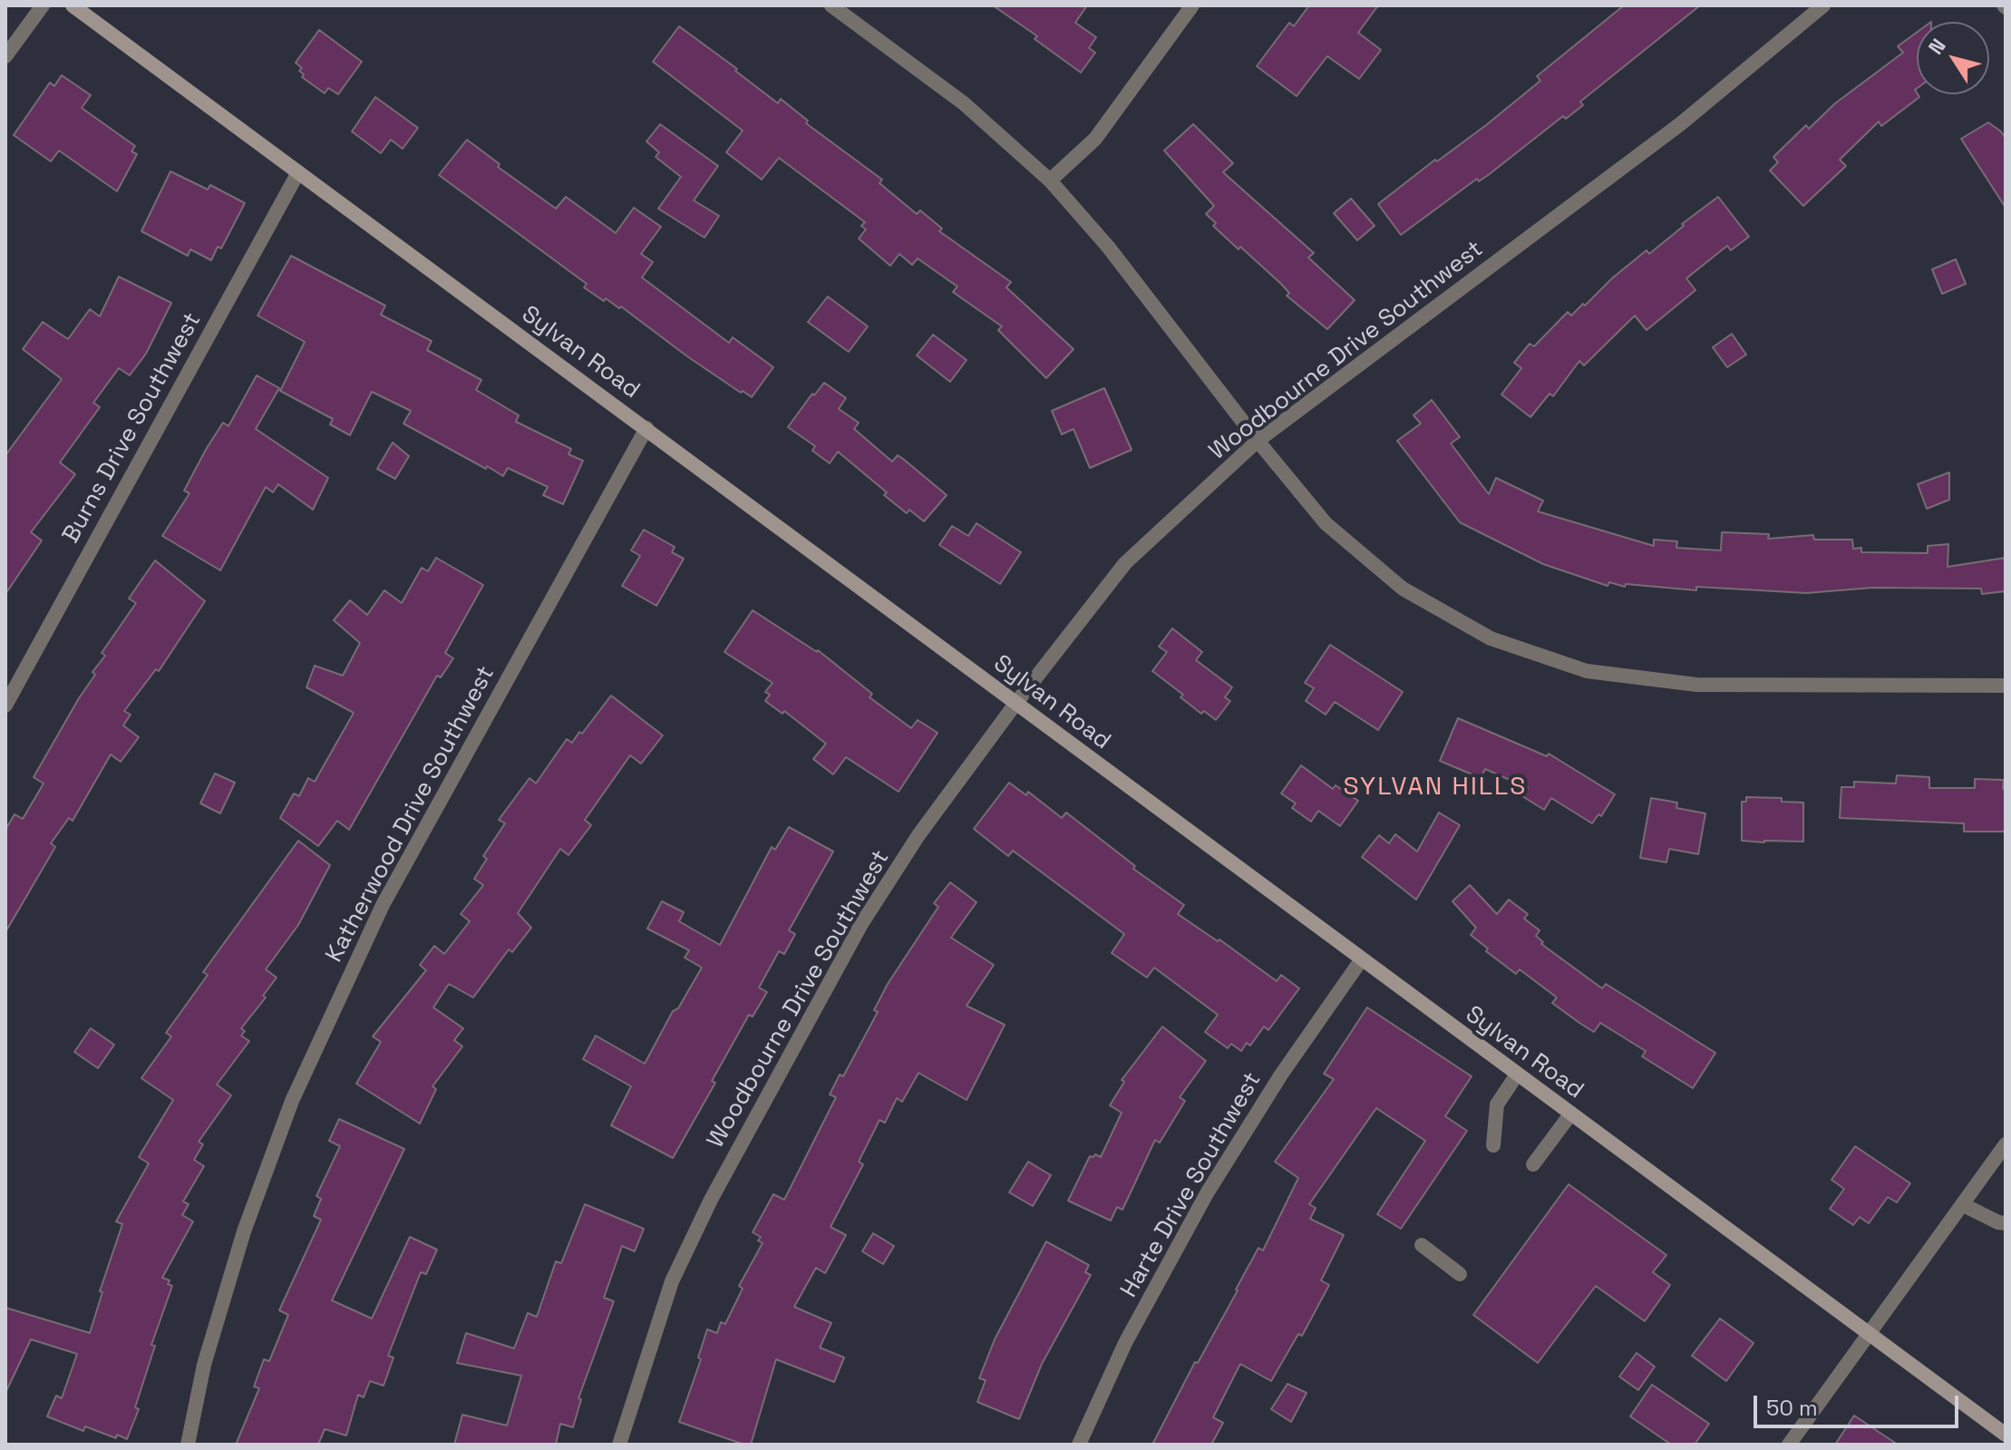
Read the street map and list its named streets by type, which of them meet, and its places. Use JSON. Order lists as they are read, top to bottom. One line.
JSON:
{"streets":{"main road":["Sylvan Road"],"street":["Woodbourne Drive Southwest","Burns Drive Southwest","Katherwood Drive Southwest","Harte Drive Southwest"]},"crossings":[["Woodbourne Drive Southwest","Sylvan Road"],["Sylvan Road","Burns Drive Southwest"],["Sylvan Road","Katherwood Drive Southwest"],["Sylvan Road","Harte Drive Southwest"]],"districts":["SYLVAN HILLS"],"scale_bar":"50 m","north":"top left"}
